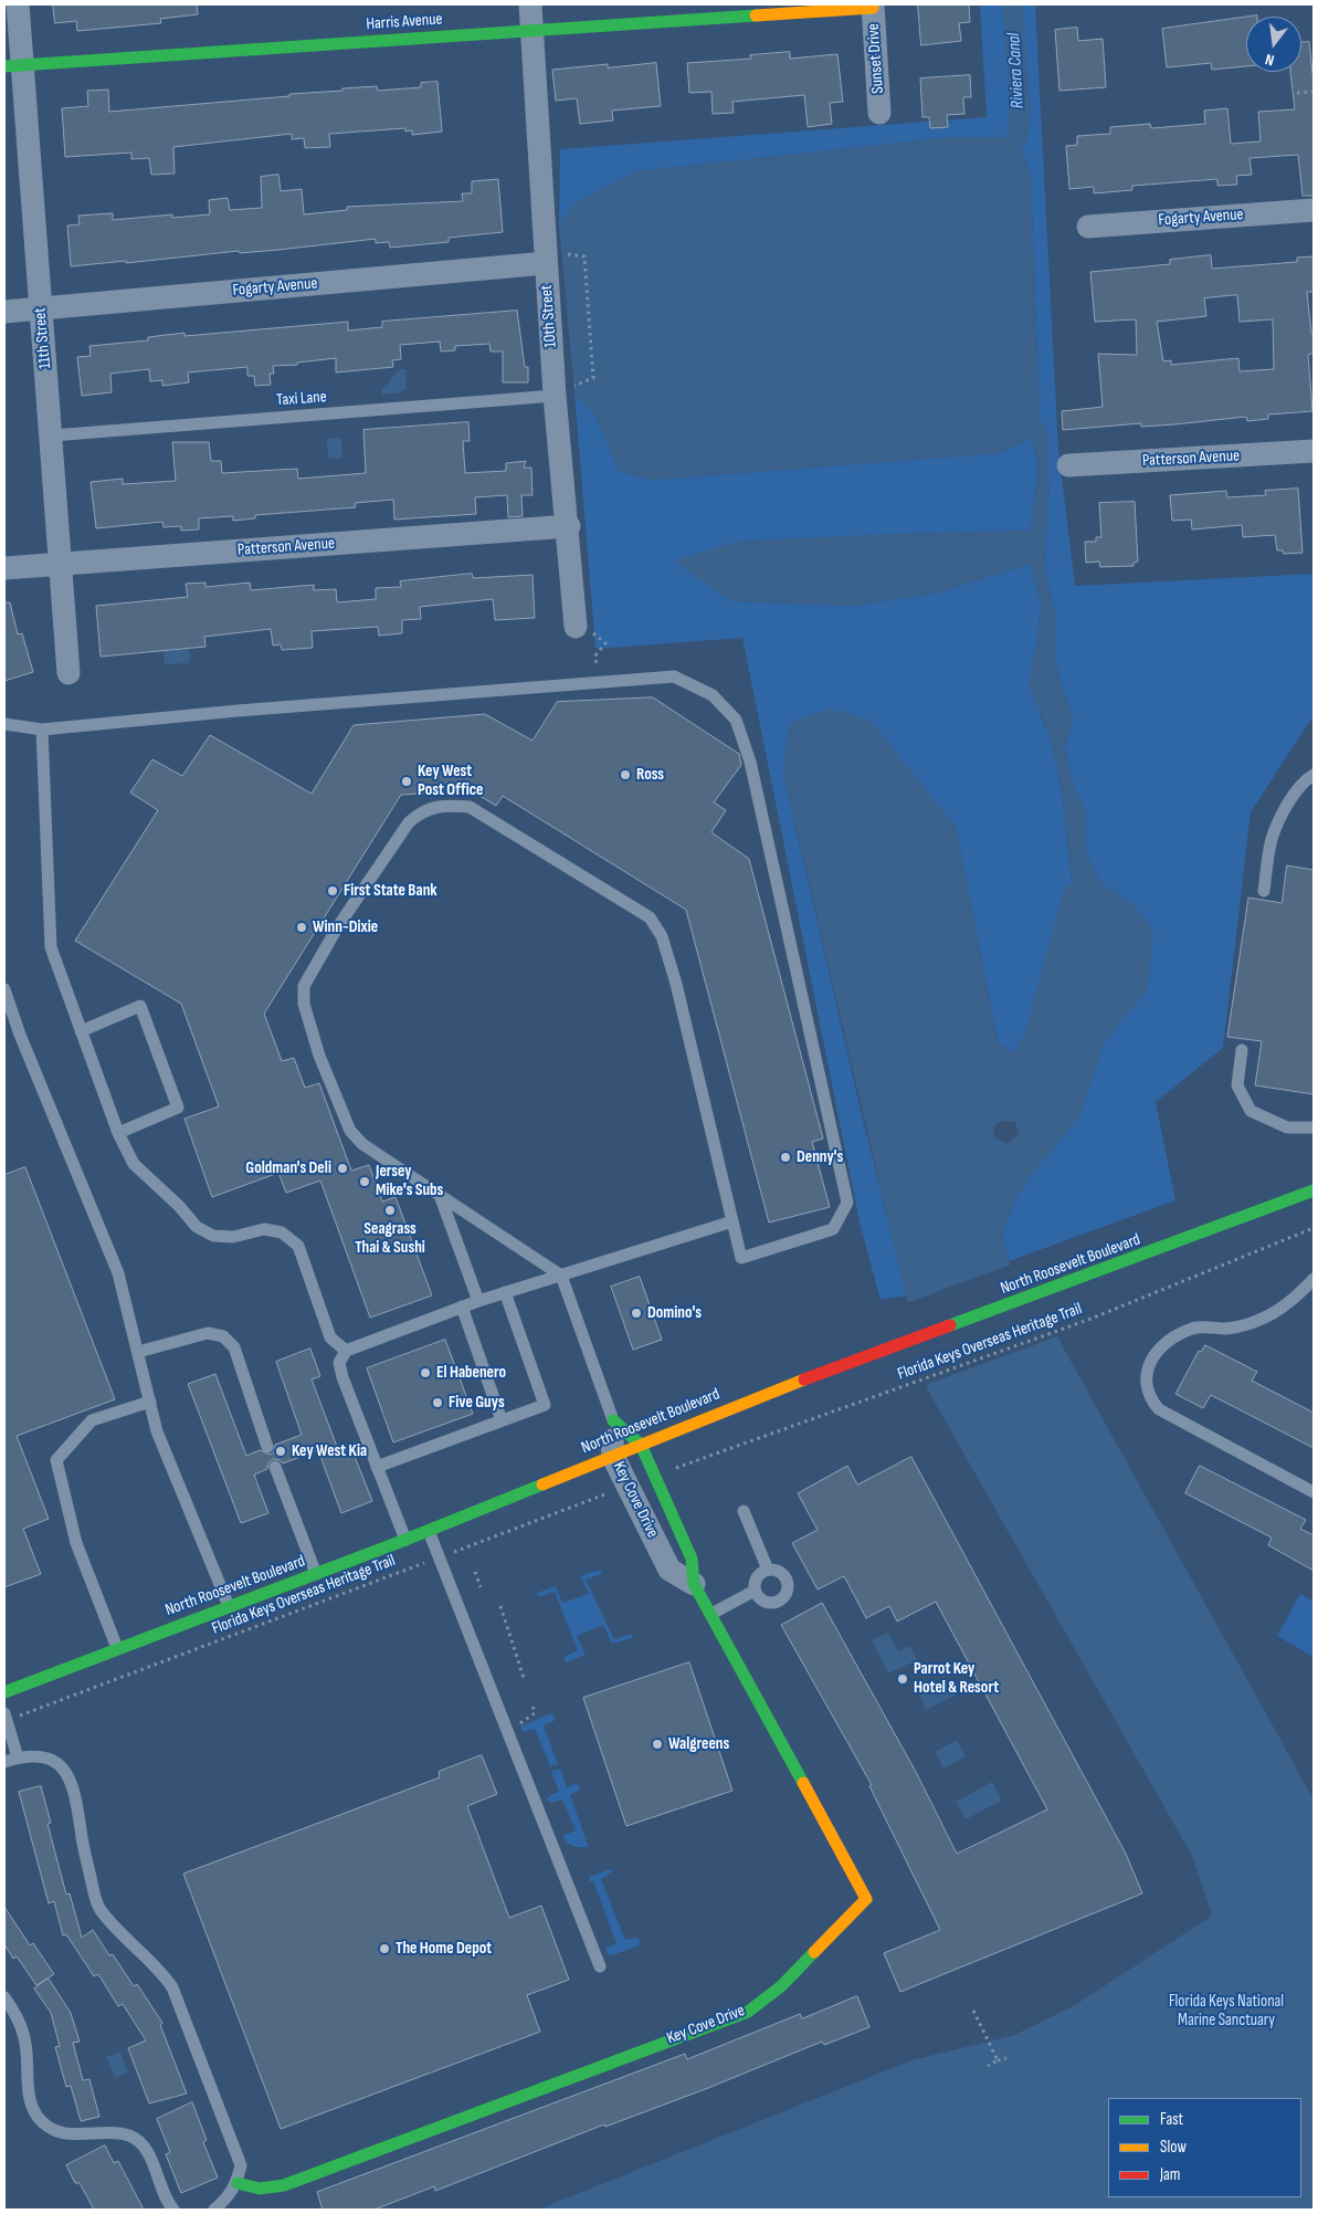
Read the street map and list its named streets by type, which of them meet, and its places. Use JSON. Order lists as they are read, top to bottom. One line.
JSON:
{"streets":{"street":["Harris Avenue","Sunset Drive","Fogarty Avenue","10th Street","11th Street","Patterson Avenue","North Roosevelt Boulevard","Key Cove Drive"],"lane":["Taxi Lane"],"path":["Florida Keys Overseas Heritage Trail"]},"crossings":[["Harris Avenue","Sunset Drive"],["Harris Avenue","10th Street"],["Harris Avenue","11th Street"],["Fogarty Avenue","10th Street"],["Fogarty Avenue","11th Street"],["10th Street","Taxi Lane"],["10th Street","Patterson Avenue"],["11th Street","Taxi Lane"],["11th Street","Patterson Avenue"],["North Roosevelt Boulevard","Key Cove Drive"]],"water":["Riviera Canal"],"parks":["Florida Keys National Marine Sanctuary"],"places":["Ross","Key West Post Office","First State Bank","Winn-Dixie","Denny's","Goldman's Deli","Jersey Mike's Subs","Seagrass Thai & Sushi","Domino's","El Habenero","Five Guys","Key West Kia","Parrot Key Hotel & Resort","Walgreens","The Home Depot"],"legend":["Fast","Slow","Jam"],"north":"bottom"}
